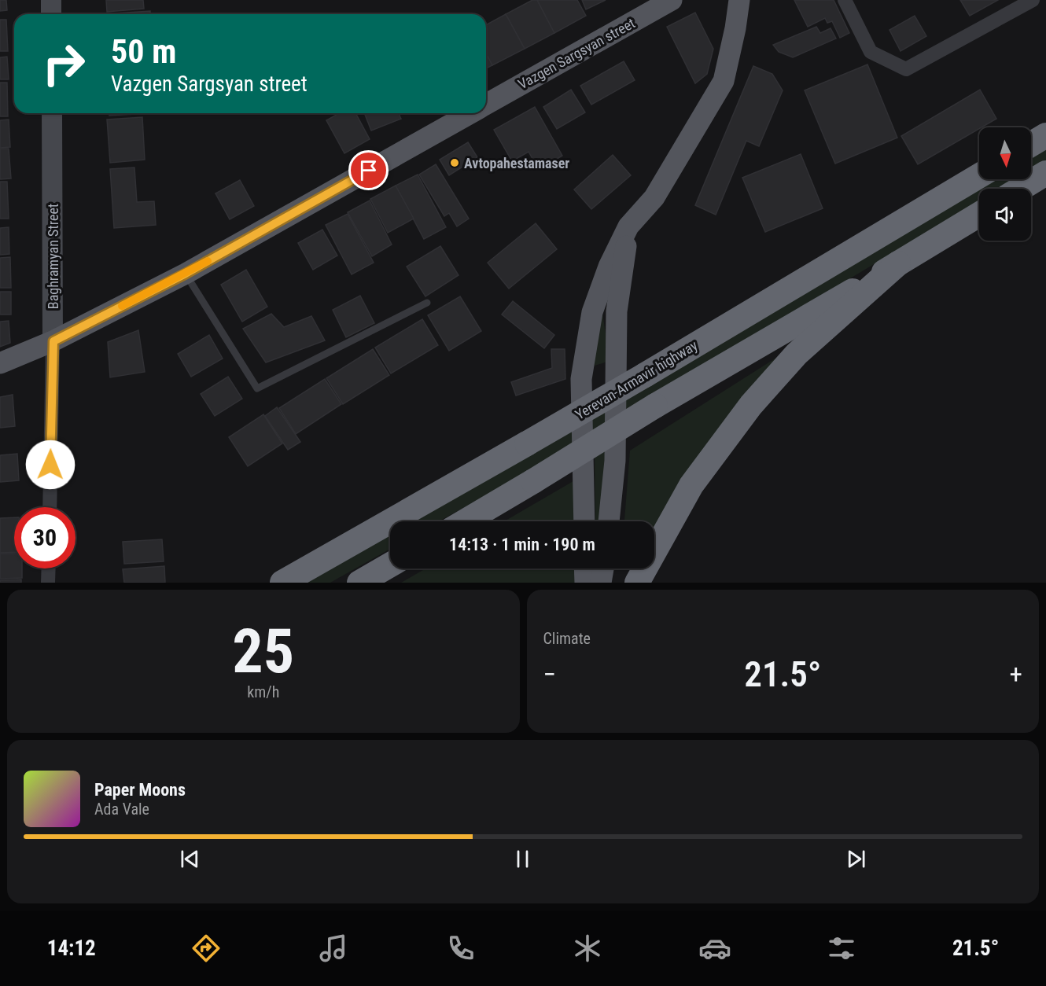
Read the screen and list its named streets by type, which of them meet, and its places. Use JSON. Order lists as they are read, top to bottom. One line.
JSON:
{"streets":{"highway":["Yerevan-Armavir highway"],"main road":["Vazgen Sargsyan street","Baghramyan Street"]},"crossings":[["Vazgen Sargsyan street","Baghramyan Street"]],"places":["Avtopahestamaser"],"north":"bottom","page":{"turn":["50 m","Vazgen Sargsyan street"],"limit":"30","trip":"14:13 · 1 min · 190 m","tile":[["25","km/h"],"Climate"],"heat":["−","21.5°","+"],"song":["Paper Moons","Ada Vale"],"tabs":["14:12","21.5°"]}}
